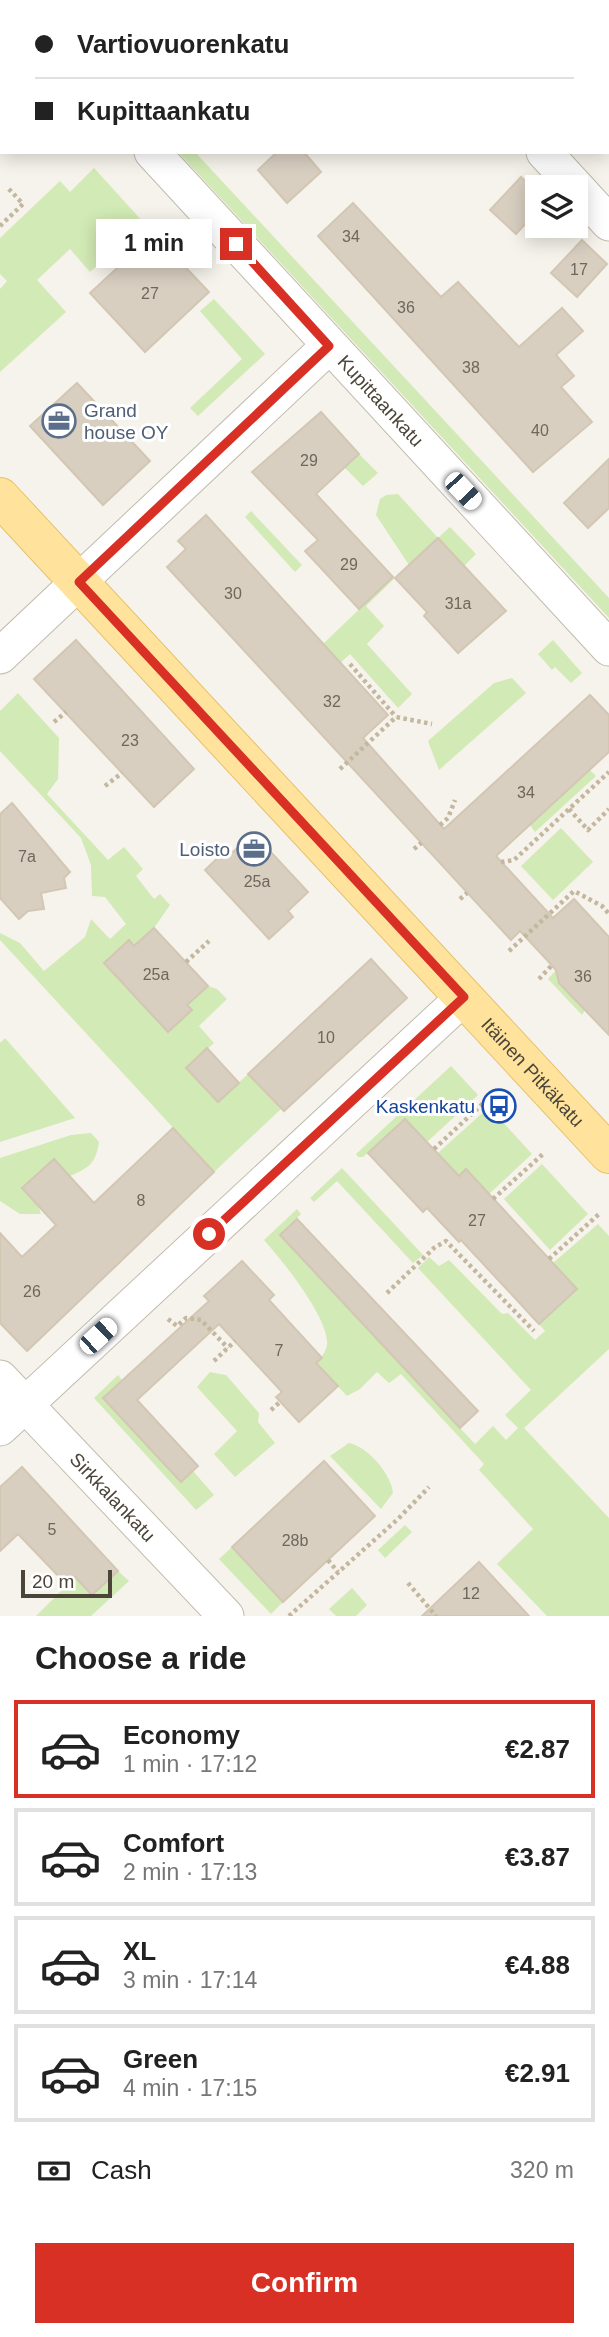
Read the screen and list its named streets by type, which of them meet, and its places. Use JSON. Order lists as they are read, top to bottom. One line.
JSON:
{"streets":{"main road":["Itäinen Pitkäkatu"],"street":["Kupittaankatu","Sirkkalankatu"]},"places":{"office":["Grand house OY","Loisto"],"bus stop":["Kaskenkatu"]},"house_numbers":["34","17","27","36","38","40","29","29","30","31a","32","23","34","7a","25a","25a","36","10","8","27","26","7","5","28b","12"],"scale_bar":"20 m","page":{"banner":["Vartiovuorenkatu","Kupittaankatu"],"bubble":"1 min","scale":"20 m","heading":"Choose a ride","list":[{"name":"Economy","note":"1 min · 17:12","value":"€2.87"},{"name":"Comfort","note":"2 min · 17:13","value":"€3.87"},{"name":"XL","note":"3 min · 17:14","value":"€4.88"},{"name":"Green","note":"4 min · 17:15","value":"€2.91"}],"pay":["Cash","320 m"],"buttons":"Confirm"}}
